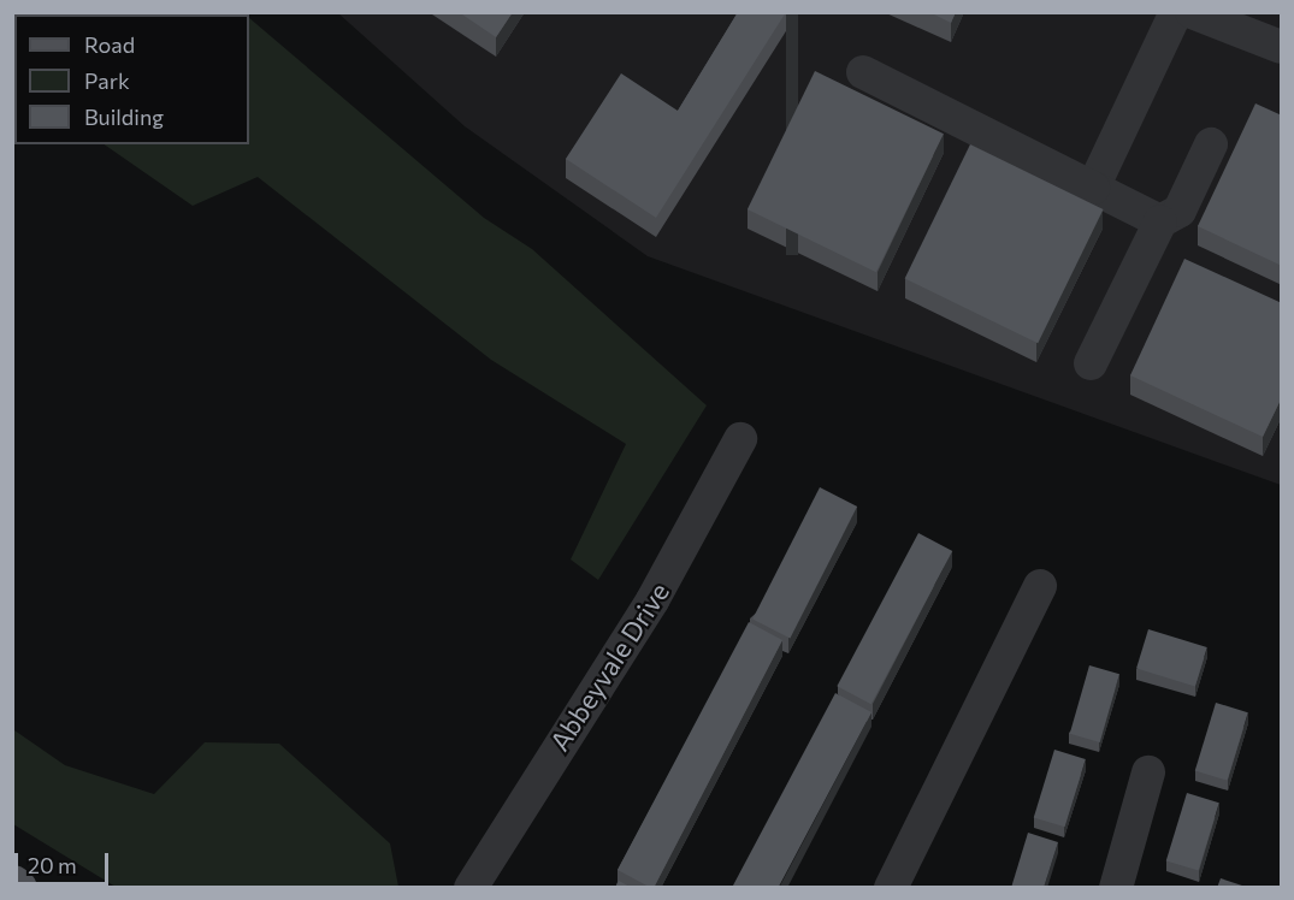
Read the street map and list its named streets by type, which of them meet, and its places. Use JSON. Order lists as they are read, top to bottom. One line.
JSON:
{"streets":{"street":["Abbeyvale Drive"]},"legend":["Road","Park","Building"],"scale_bar":"20 m"}
